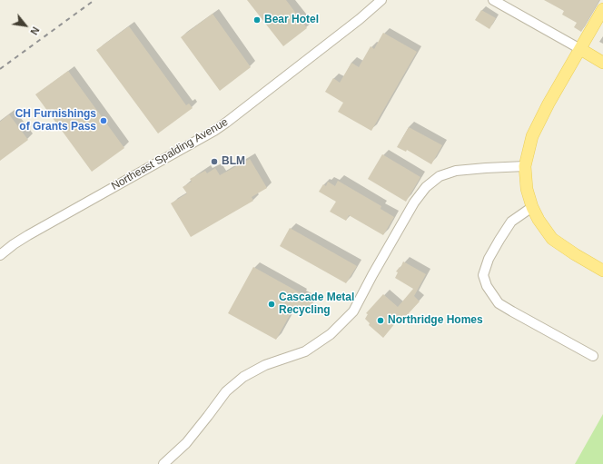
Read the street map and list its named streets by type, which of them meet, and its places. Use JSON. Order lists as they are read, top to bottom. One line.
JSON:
{"streets":{"street":["Northeast Spalding Avenue"]},"places":["Bear Hotel","CH Furnishings of Grants Pass","BLM","Cascade Metal Recycling","Northridge Homes"],"north":"bottom right"}
